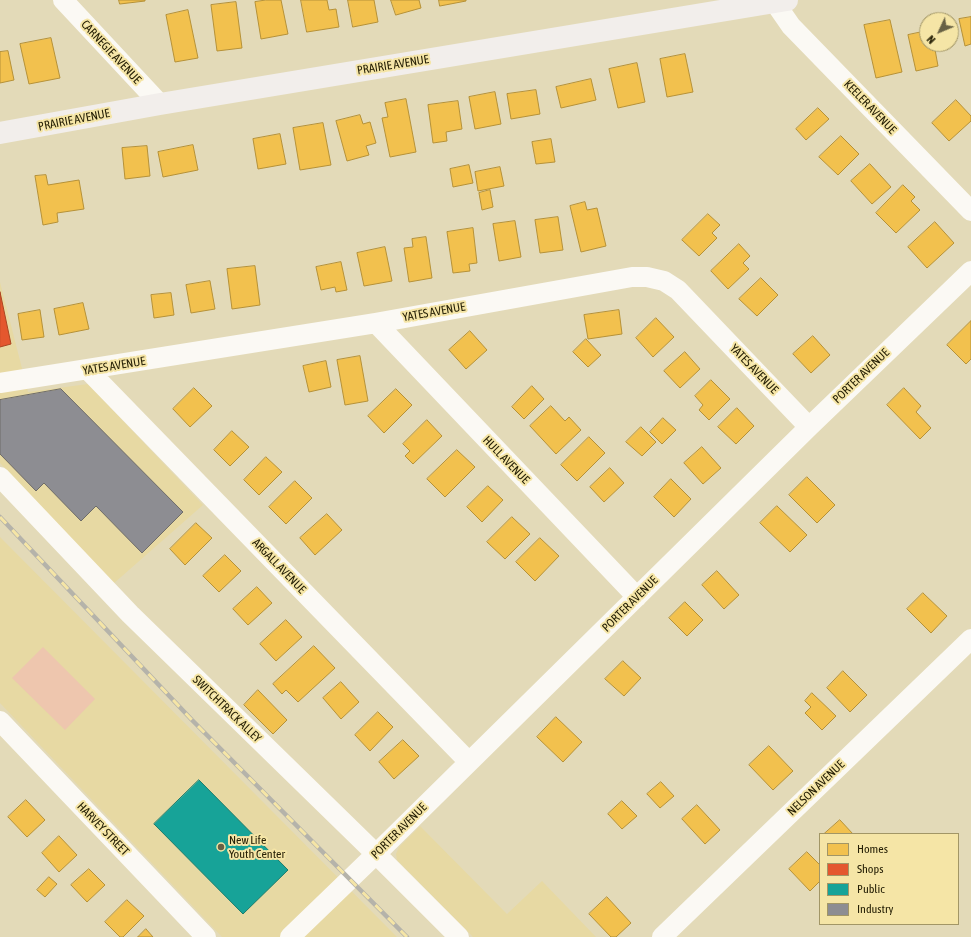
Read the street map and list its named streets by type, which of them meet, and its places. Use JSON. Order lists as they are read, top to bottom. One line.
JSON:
{"streets":{"main road":["PRAIRIE AVENUE"],"street":["CARNEGIE AVENUE","KEELER AVENUE","YATES AVENUE","PORTER AVENUE","HULL AVENUE","ARGALL AVENUE","SWITCHTRACK ALLEY","NELSON AVENUE","HARVEY STREET"]},"crossings":[["CARNEGIE AVENUE","PRAIRIE AVENUE"],["PRAIRIE AVENUE","KEELER AVENUE"],["YATES AVENUE","PORTER AVENUE"],["YATES AVENUE","HULL AVENUE"],["YATES AVENUE","ARGALL AVENUE"],["PORTER AVENUE","HULL AVENUE"],["PORTER AVENUE","ARGALL AVENUE"],["PORTER AVENUE","SWITCHTRACK ALLEY"]],"places":["New Life Youth Center"],"legend":["Homes","Shops","Public","Industry"],"north":"bottom left"}
